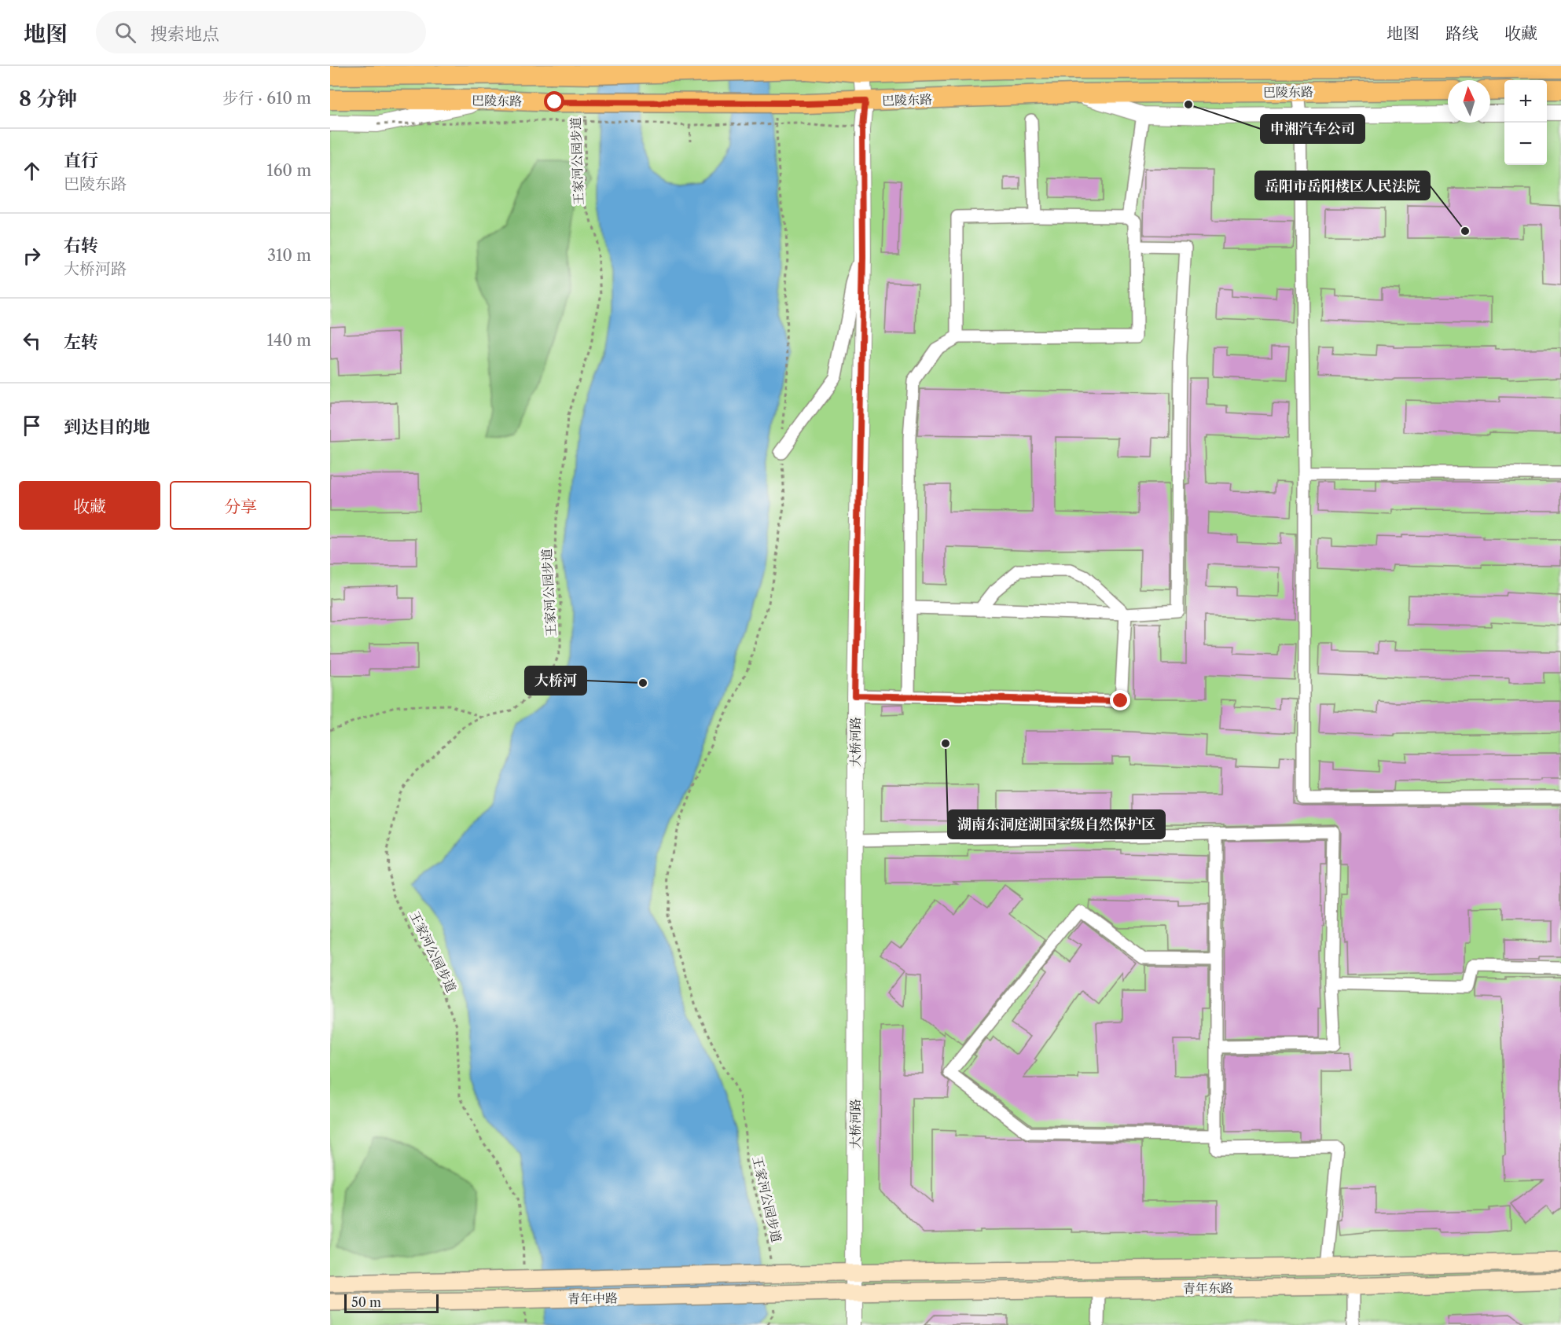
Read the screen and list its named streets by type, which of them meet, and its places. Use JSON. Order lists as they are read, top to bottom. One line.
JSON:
{"streets":{"main road":["巴陵东路","青年东路","青年中路"],"street":["大桥河路"],"path":["王家河公园步道"]},"crossings":[["巴陵东路","大桥河路"],["大桥河路","青年东路"],["大桥河路","青年中路"],["青年东路","青年中路"]],"places":["申湘汽车公司","岳阳市岳阳楼区人民法院","大桥河","湖南东洞庭湖国家级自然保护区"],"scale_bar":"50 m","north":"top","page":{"header":"地图","search":"搜索地点","nav":["地图","路线","收藏"],"heading":["8 分钟","步行 · 610 m"],"map_buttons":["+","−"],"list":[["直行","巴陵东路","160 m"],["右转","大桥河路","310 m"],["左转","140 m"],"到达目的地"],"buttons":["收藏","分享"],"scale":"50 m"}}
